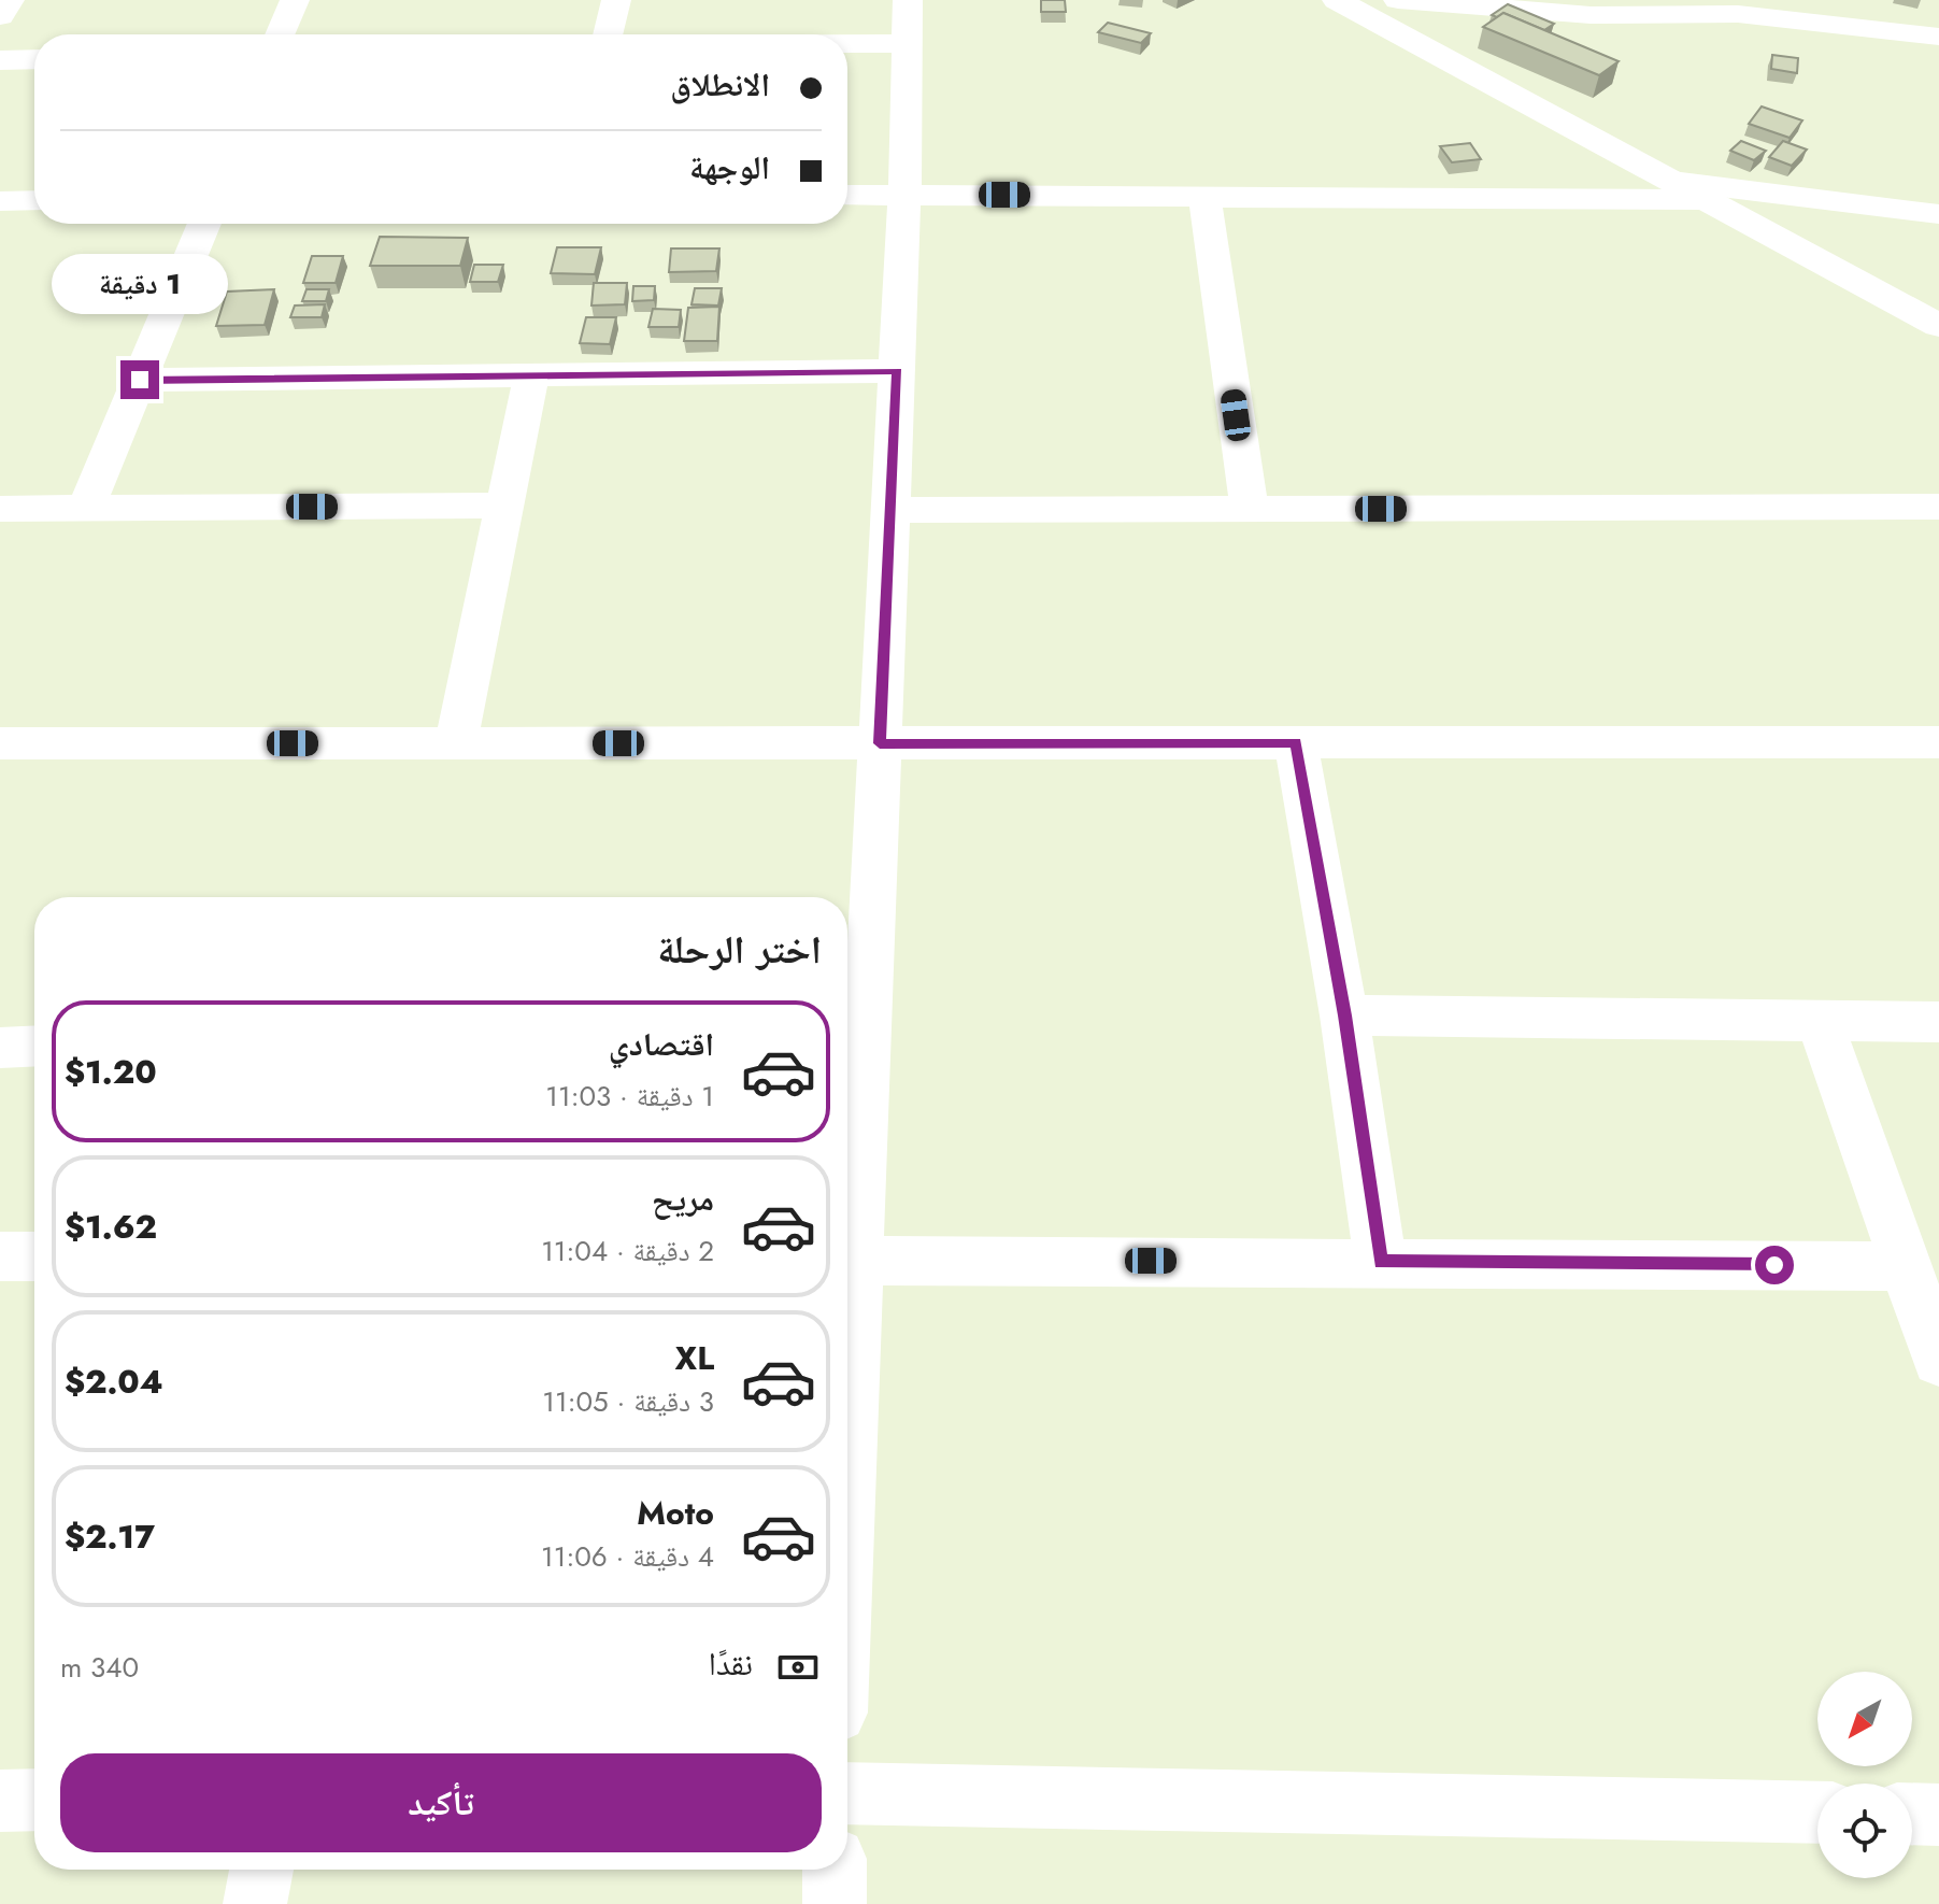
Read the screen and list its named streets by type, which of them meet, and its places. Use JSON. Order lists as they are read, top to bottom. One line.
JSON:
{"north":"bottom left","page":{"banner":["الانطلاق","الوجهة"],"bubble":"1 دقيقة","heading":"اختر الرحلة","list":[{"name":"اقتصادي","note":"1 دقيقة · 11:03","value":"$1.20"},{"name":"مريح","note":"2 دقيقة · 11:04","value":"$1.62"},{"name":"XL","note":"3 دقيقة · 11:05","value":"$2.04"},{"name":"Moto","note":"4 دقيقة · 11:06","value":"$2.17"}],"pay":["نقدًا","340 m"],"buttons":"تأكيد"}}
